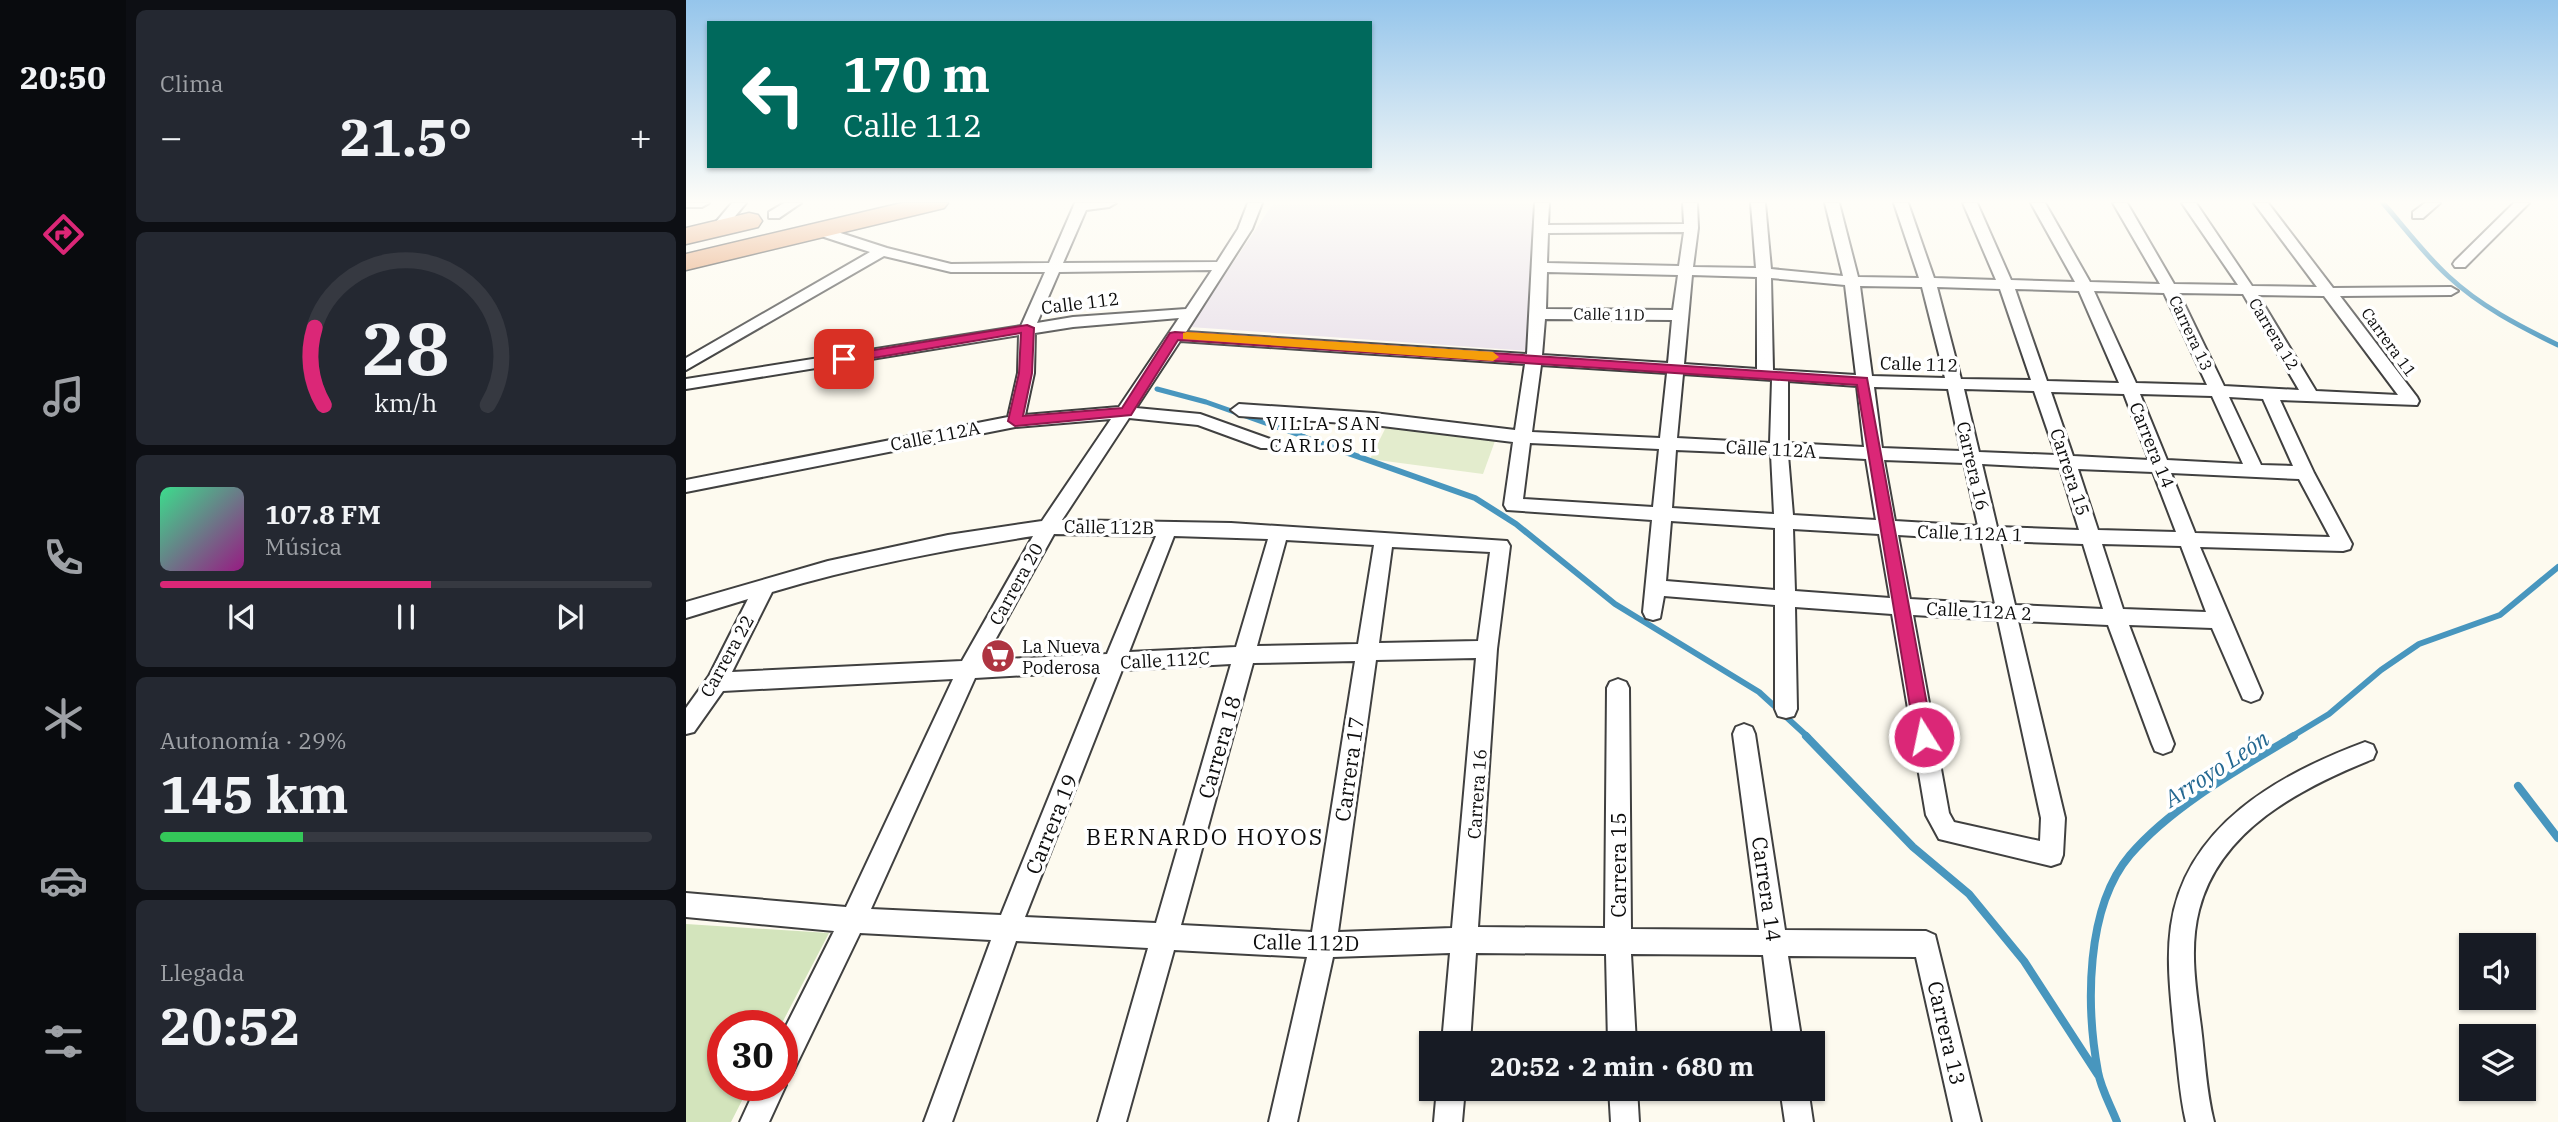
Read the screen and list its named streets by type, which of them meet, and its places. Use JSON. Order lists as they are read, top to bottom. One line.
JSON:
{"streets":{"street":["Calle 112","Calle 11D","Carrera 13","Carrera 12","Carrera 11","Calle 112A","Carrera 14","Carrera 16","Carrera 15","Calle 112B","Calle 112A 1","Carrera 20","Calle 112A 2","Carrera 22","Calle 112C","Carrera 18","Carrera 17","Carrera 19","Calle 112D"]},"crossings":[["Calle 112","Carrera 13"],["Calle 112","Carrera 12"],["Calle 112","Carrera 11"],["Calle 112","Carrera 14"],["Calle 112","Carrera 16"],["Calle 112","Carrera 15"],["Calle 112","Carrera 20"],["Carrera 13","Calle 112A"],["Carrera 13","Calle 112D"],["Calle 112A","Carrera 14"],["Calle 112A","Carrera 16"],["Calle 112A","Carrera 15"],["Calle 112A","Calle 112A 1"],["Calle 112A","Carrera 20"],["Carrera 14","Calle 112A 1"],["Carrera 14","Calle 112A 2"],["Carrera 14","Calle 112D"],["Carrera 16","Calle 112B"],["Carrera 16","Calle 112A 1"],["Carrera 16","Calle 112A 2"],["Carrera 16","Calle 112C"],["Carrera 16","Calle 112D"],["Carrera 15","Calle 112A 1"],["Carrera 15","Calle 112A 2"],["Carrera 15","Calle 112D"],["Calle 112B","Carrera 20"],["Calle 112B","Carrera 22"],["Calle 112B","Carrera 18"],["Calle 112B","Carrera 17"],["Calle 112B","Carrera 19"],["Carrera 20","Calle 112C"],["Carrera 20","Calle 112D"],["Carrera 22","Calle 112C"],["Calle 112C","Carrera 18"],["Calle 112C","Carrera 17"],["Calle 112C","Carrera 19"],["Carrera 18","Calle 112D"],["Carrera 17","Calle 112D"],["Carrera 19","Calle 112D"]],"districts":["VILLA SAN CARLOS II","BERNARDO HOYOS"],"water":["Arroyo León"],"places":{"supermarket":["La Nueva Poderosa"]},"page":{"tabs":"20:50","tile":["Clima",["Autonomía · 29%","145 km"],["Llegada","20:52"]],"turn":["170 m","Calle 112"],"heat":["−","21.5°","+"],"song":["107.8 FM","Música"],"limit":"30","trip":"20:52 · 2 min · 680 m","gauge":["28","km/h"]}}
